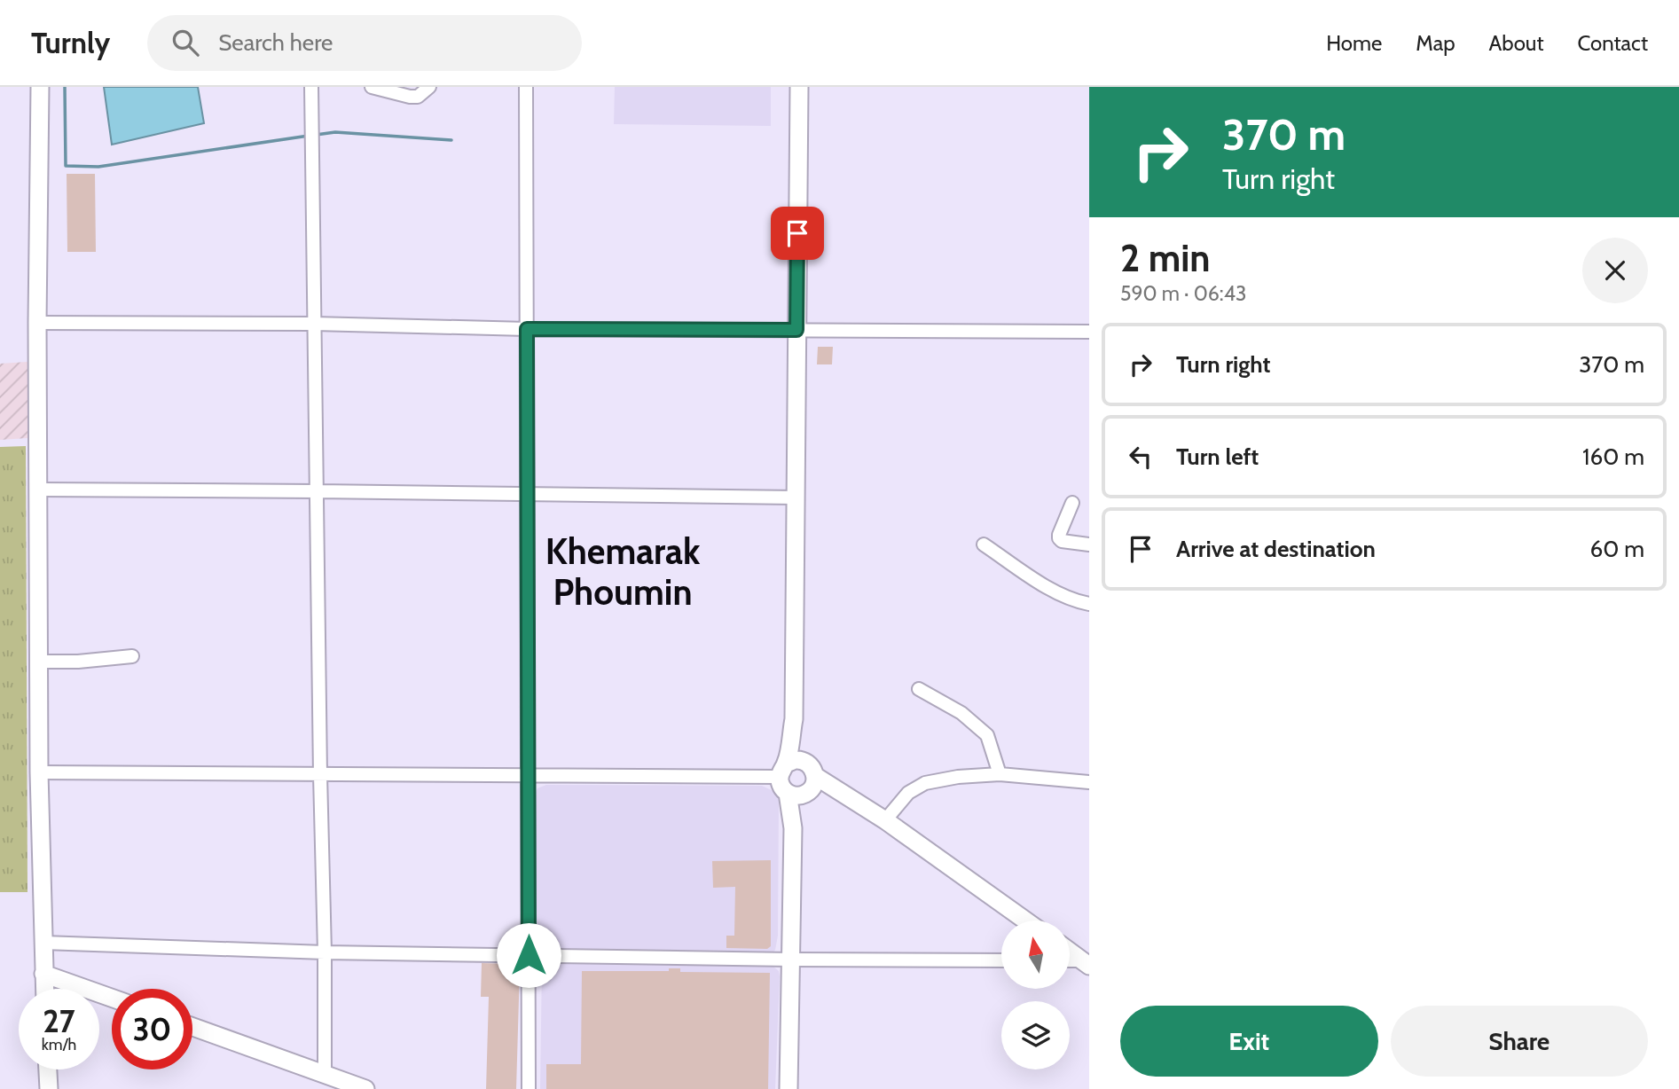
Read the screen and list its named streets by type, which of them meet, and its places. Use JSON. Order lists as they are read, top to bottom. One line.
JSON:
{"districts":["Khemarak Phoumin"],"north":"top","page":{"header":"Turnly","search":"Search here","nav":["Home","Map","About","Contact"],"turn":["370 m","Turn right"],"heading":["2 min","590 m · 06:43"],"list":[{"name":"Turn right","value":"370 m"},{"name":"Turn left","value":"160 m"},{"name":"Arrive at destination","value":"60 m"}],"speed":"27 km/h","limit":"30","buttons":["Exit","Share"]}}
